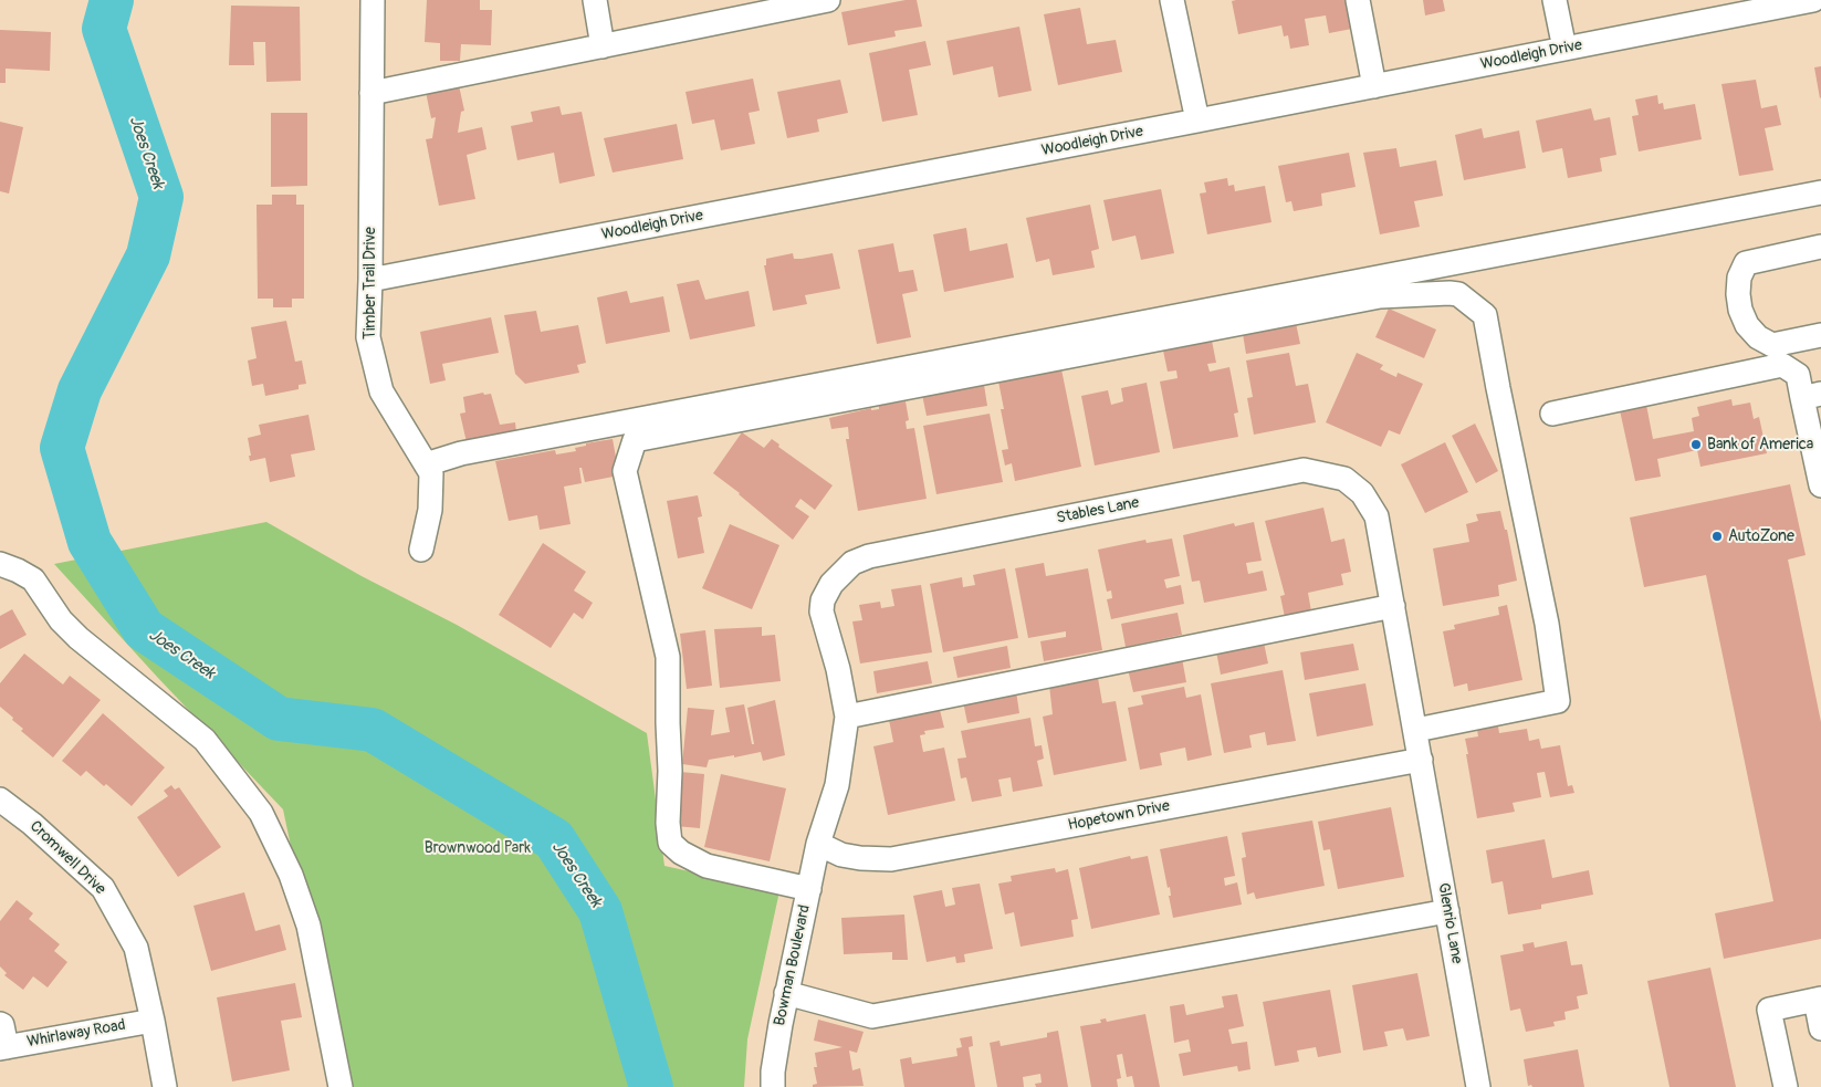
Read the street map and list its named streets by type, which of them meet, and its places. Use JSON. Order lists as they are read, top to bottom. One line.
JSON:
{"streets":{"street":["Woodleigh Drive","Timber Trail Drive","Stables Lane","Hopetown Drive","Cromwell Drive","Glenrio Lane","Bowman Boulevard","Whirlaway Road"]},"crossings":[["Woodleigh Drive","Timber Trail Drive"],["Stables Lane","Hopetown Drive"],["Stables Lane","Glenrio Lane"],["Stables Lane","Bowman Boulevard"],["Hopetown Drive","Glenrio Lane"],["Hopetown Drive","Bowman Boulevard"],["Cromwell Drive","Whirlaway Road"]],"water":["Joes Creek"],"parks":["Brownwood Park"],"places":["Bank of America","AutoZone"]}
